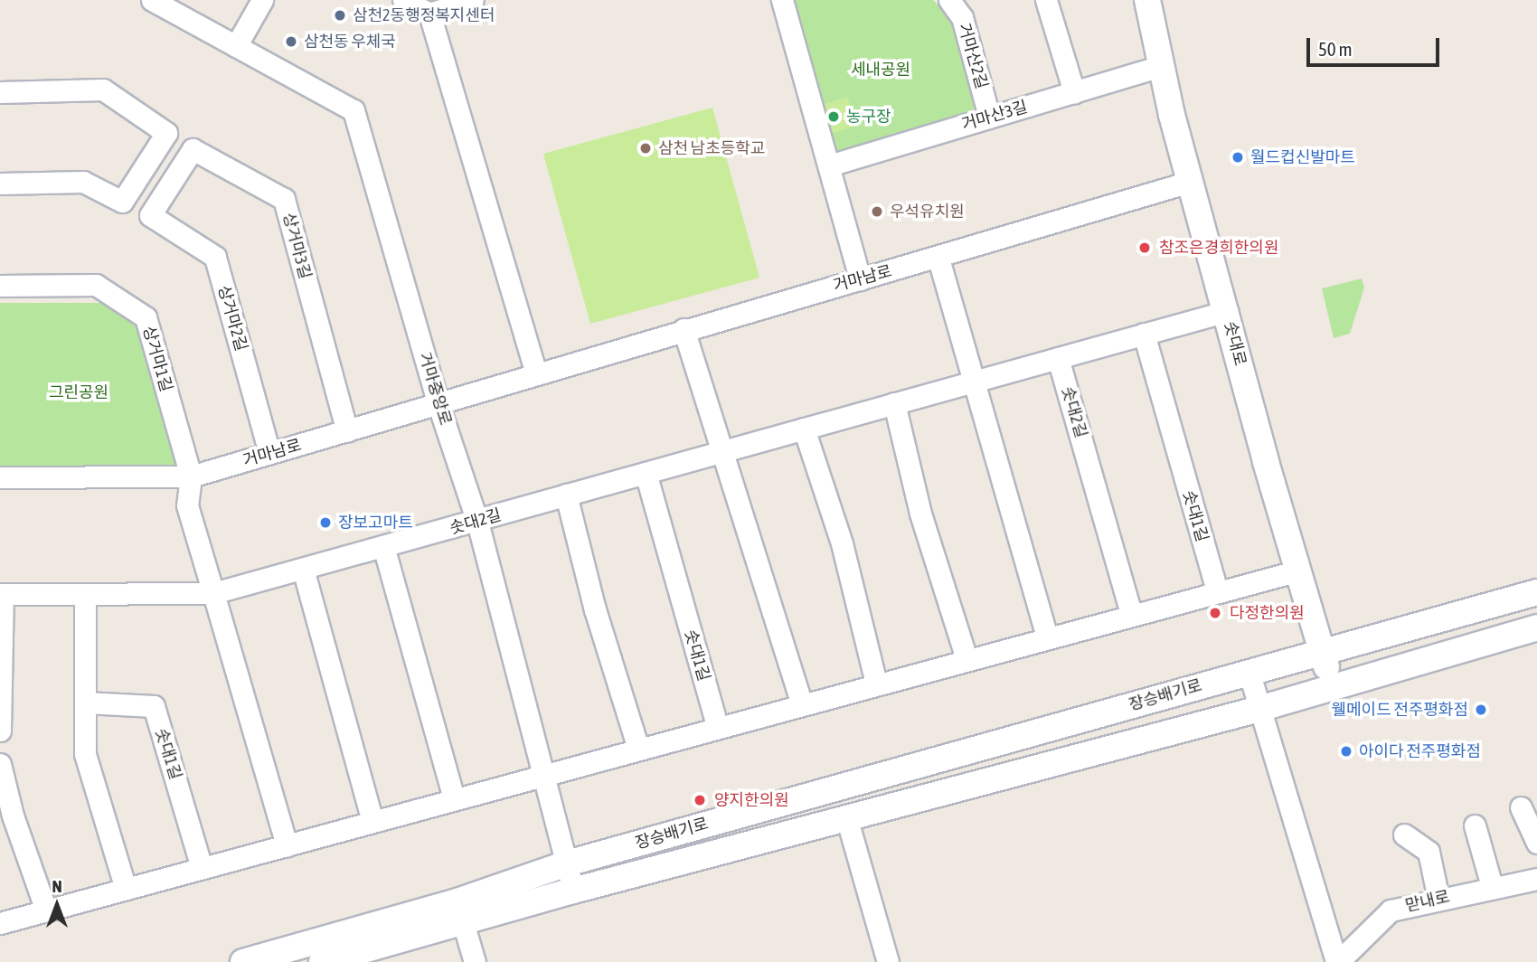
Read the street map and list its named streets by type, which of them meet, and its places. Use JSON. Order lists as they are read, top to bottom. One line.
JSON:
{"streets":{"street":["거마산2길","거마산3길","상거마3길","거마남로","상거마2길","솟대로","상거마1길","거마중앙로","솟대2길","솟대1길","장승배기로","맏내로"]},"crossings":[["거마산2길","거마산3길"],["거마산3길","솟대로"],["상거마3길","거마남로"],["상거마3길","상거마2길"],["거마남로","상거마2길"],["거마남로","솟대로"],["거마남로","상거마1길"],["거마남로","거마중앙로"],["솟대로","솟대2길"],["솟대로","장승배기로"],["거마중앙로","솟대2길"],["거마중앙로","장승배기로"],["솟대2길","솟대1길"]],"parks":["세내공원","그린공원"],"places":["삼천2동행정복지센터","삼천동 우체국","농구장","삼천 남초등학교","월드컵신발마트","우석유치원","참조은경희한의원","장보고마트","다정한의원","웰메이드 전주평화점","아이다 전주평화점","양지한의원"],"scale_bar":"50 m","north":"top"}
